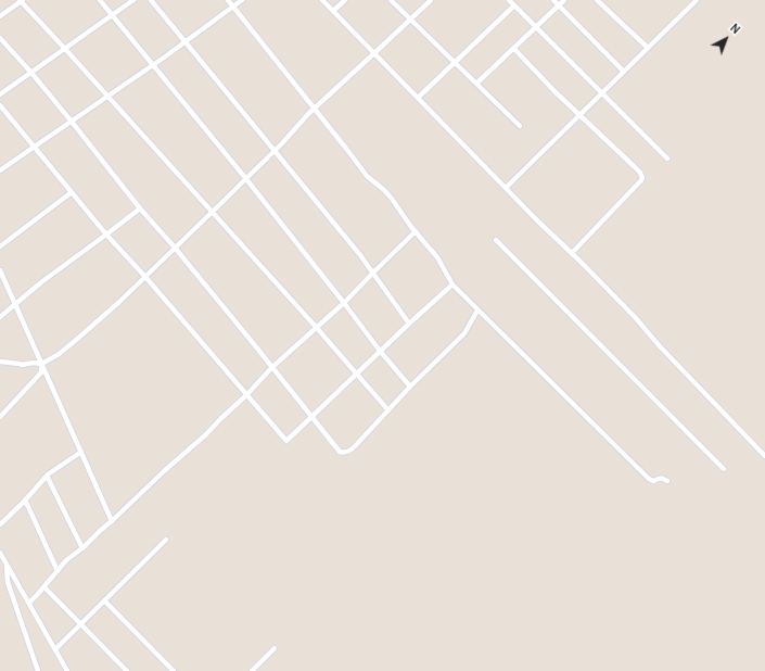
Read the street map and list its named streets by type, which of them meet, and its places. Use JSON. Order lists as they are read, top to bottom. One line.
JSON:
{"north":"top right"}
